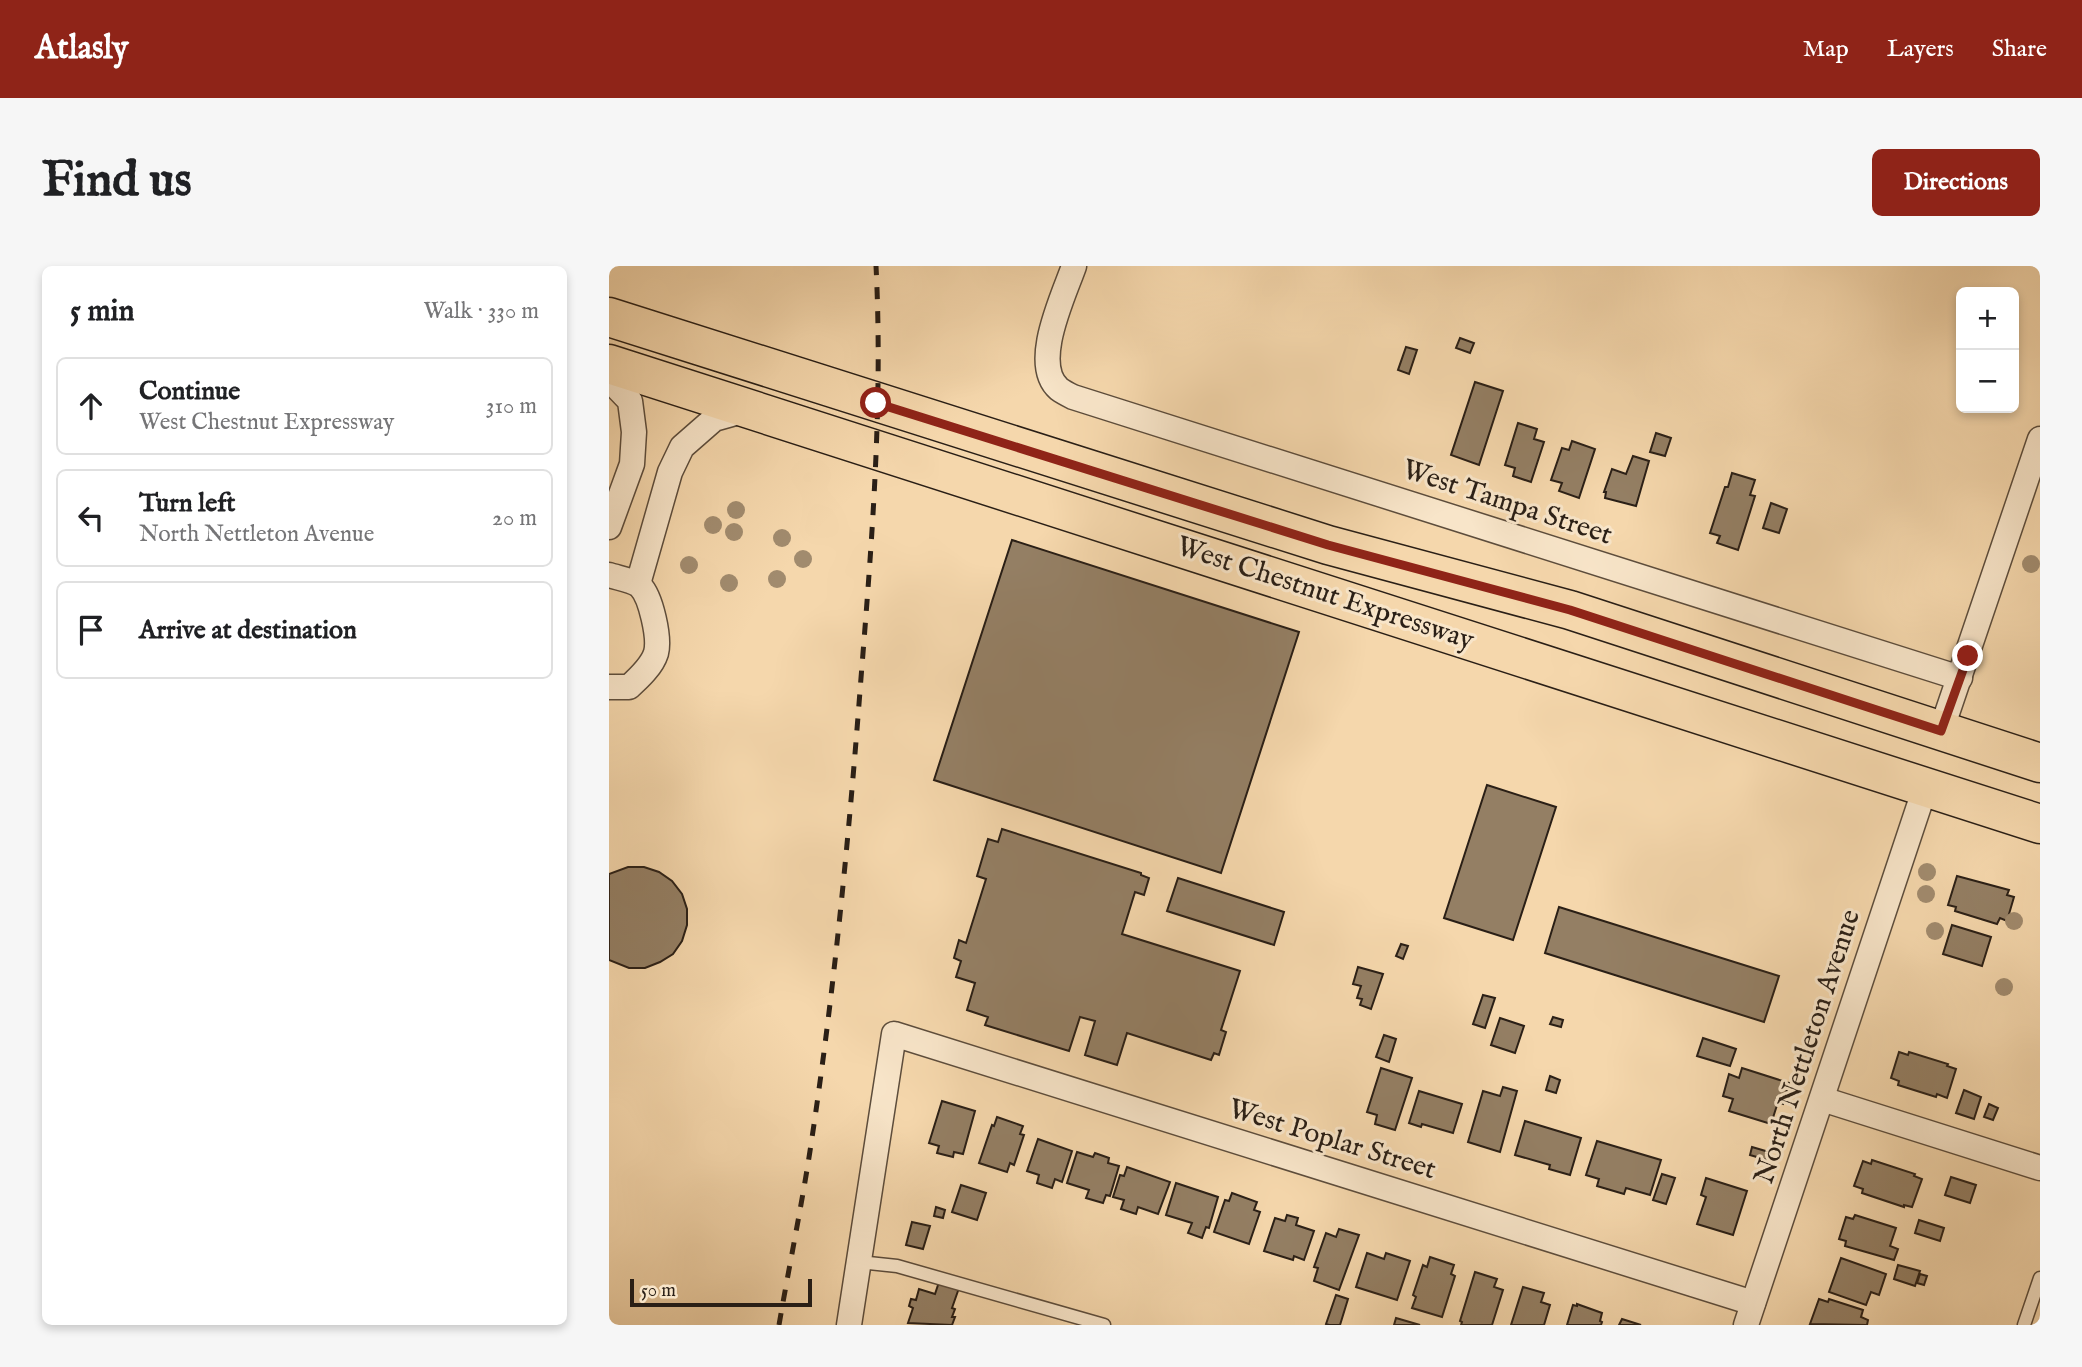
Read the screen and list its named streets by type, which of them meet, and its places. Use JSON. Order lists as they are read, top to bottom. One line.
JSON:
{"streets":{"main road":["West Chestnut Expressway"],"street":["West Tampa Street","North Nettleton Avenue","West Poplar Street"]},"crossings":[["West Chestnut Expressway","North Nettleton Avenue"],["North Nettleton Avenue","West Poplar Street"]],"scale_bar":"50 m","page":{"header":"Atlasly","nav":["Map","Layers","Share"],"buttons":"Directions","title":"Find us","heading":["5 min","Walk · 330 m"],"map_buttons":["+","−"],"list":[["Continue","West Chestnut Expressway","310 m"],["Turn left","North Nettleton Avenue","20 m"],"Arrive at destination"],"scale":"50 m"}}
